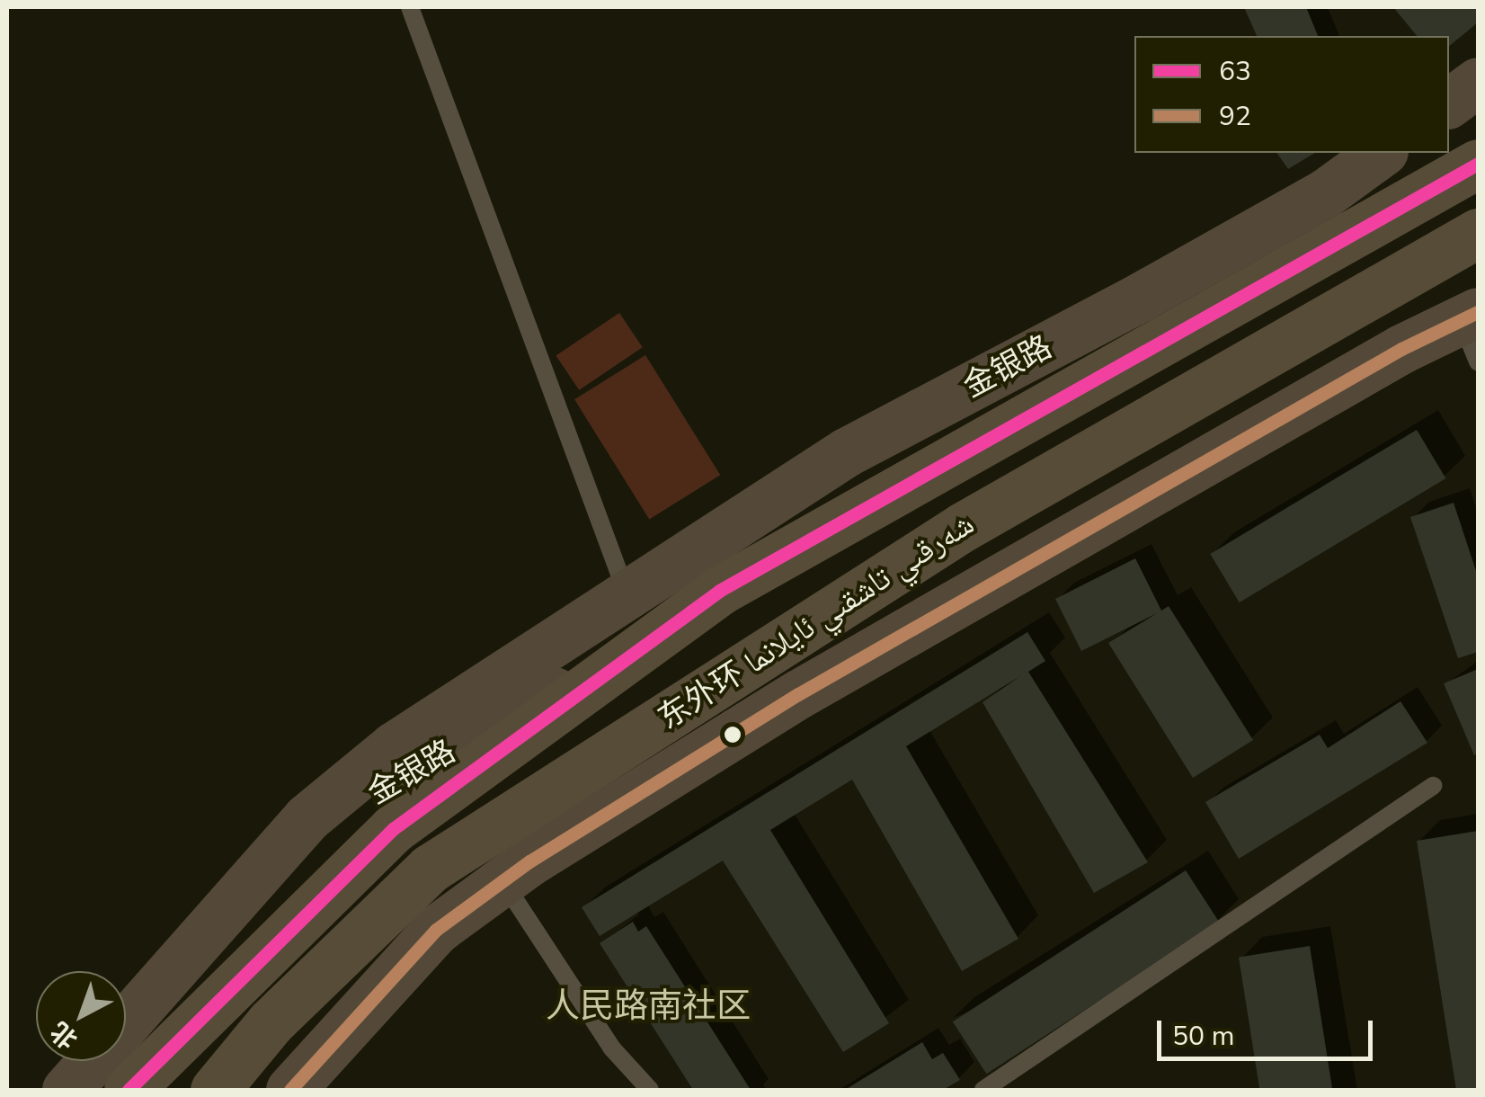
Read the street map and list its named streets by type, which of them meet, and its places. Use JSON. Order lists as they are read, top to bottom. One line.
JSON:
{"streets":{"highway":["东外环 شەرقىي تاشقىي ئايلانما"],"main road":["金银路"]},"districts":["人民路南社区"],"lines":["transit line 63","transit line 92"],"legend":["63","92"],"scale_bar":"50 m","north":"bottom left"}
